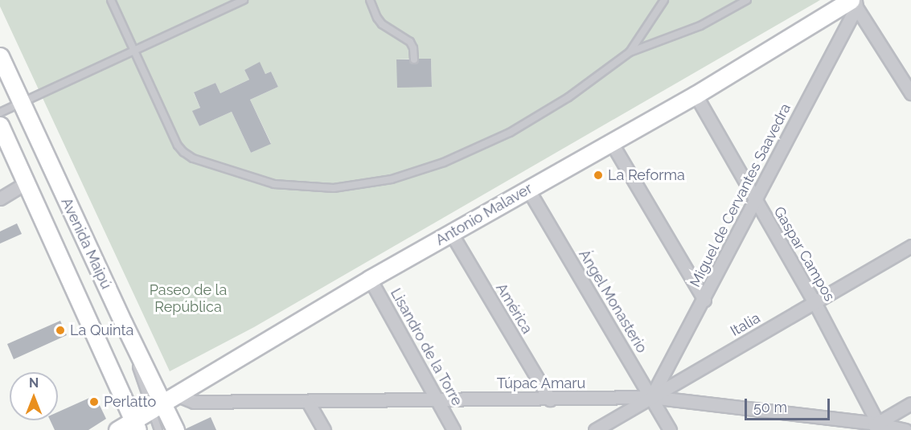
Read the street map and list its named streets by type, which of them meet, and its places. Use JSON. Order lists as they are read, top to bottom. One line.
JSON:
{"streets":{"street":["Miguel de Cervantes Saavedra","Antonio Malaver","Avenida Maipú","Gaspar Campos","Ángel Monasterio","América","Italia","Lisandro de la Torre","Túpac Amaru"]},"crossings":[["Miguel de Cervantes Saavedra","Antonio Malaver"],["Miguel de Cervantes Saavedra","Gaspar Campos"],["Miguel de Cervantes Saavedra","Ángel Monasterio"],["Miguel de Cervantes Saavedra","Italia"],["Miguel de Cervantes Saavedra","Túpac Amaru"],["Antonio Malaver","Avenida Maipú"],["Antonio Malaver","Gaspar Campos"],["Antonio Malaver","Ángel Monasterio"],["Antonio Malaver","América"],["Antonio Malaver","Lisandro de la Torre"],["Antonio Malaver","Túpac Amaru"],["Avenida Maipú","Túpac Amaru"],["Gaspar Campos","Italia"],["Gaspar Campos","Túpac Amaru"],["Ángel Monasterio","Italia"],["Ángel Monasterio","Túpac Amaru"],["América","Túpac Amaru"],["Italia","Túpac Amaru"],["Lisandro de la Torre","Túpac Amaru"]],"parks":["Paseo de la República"],"places":["La Reforma","La Quinta","Perlatto"],"scale_bar":"50 m","north":"top"}
